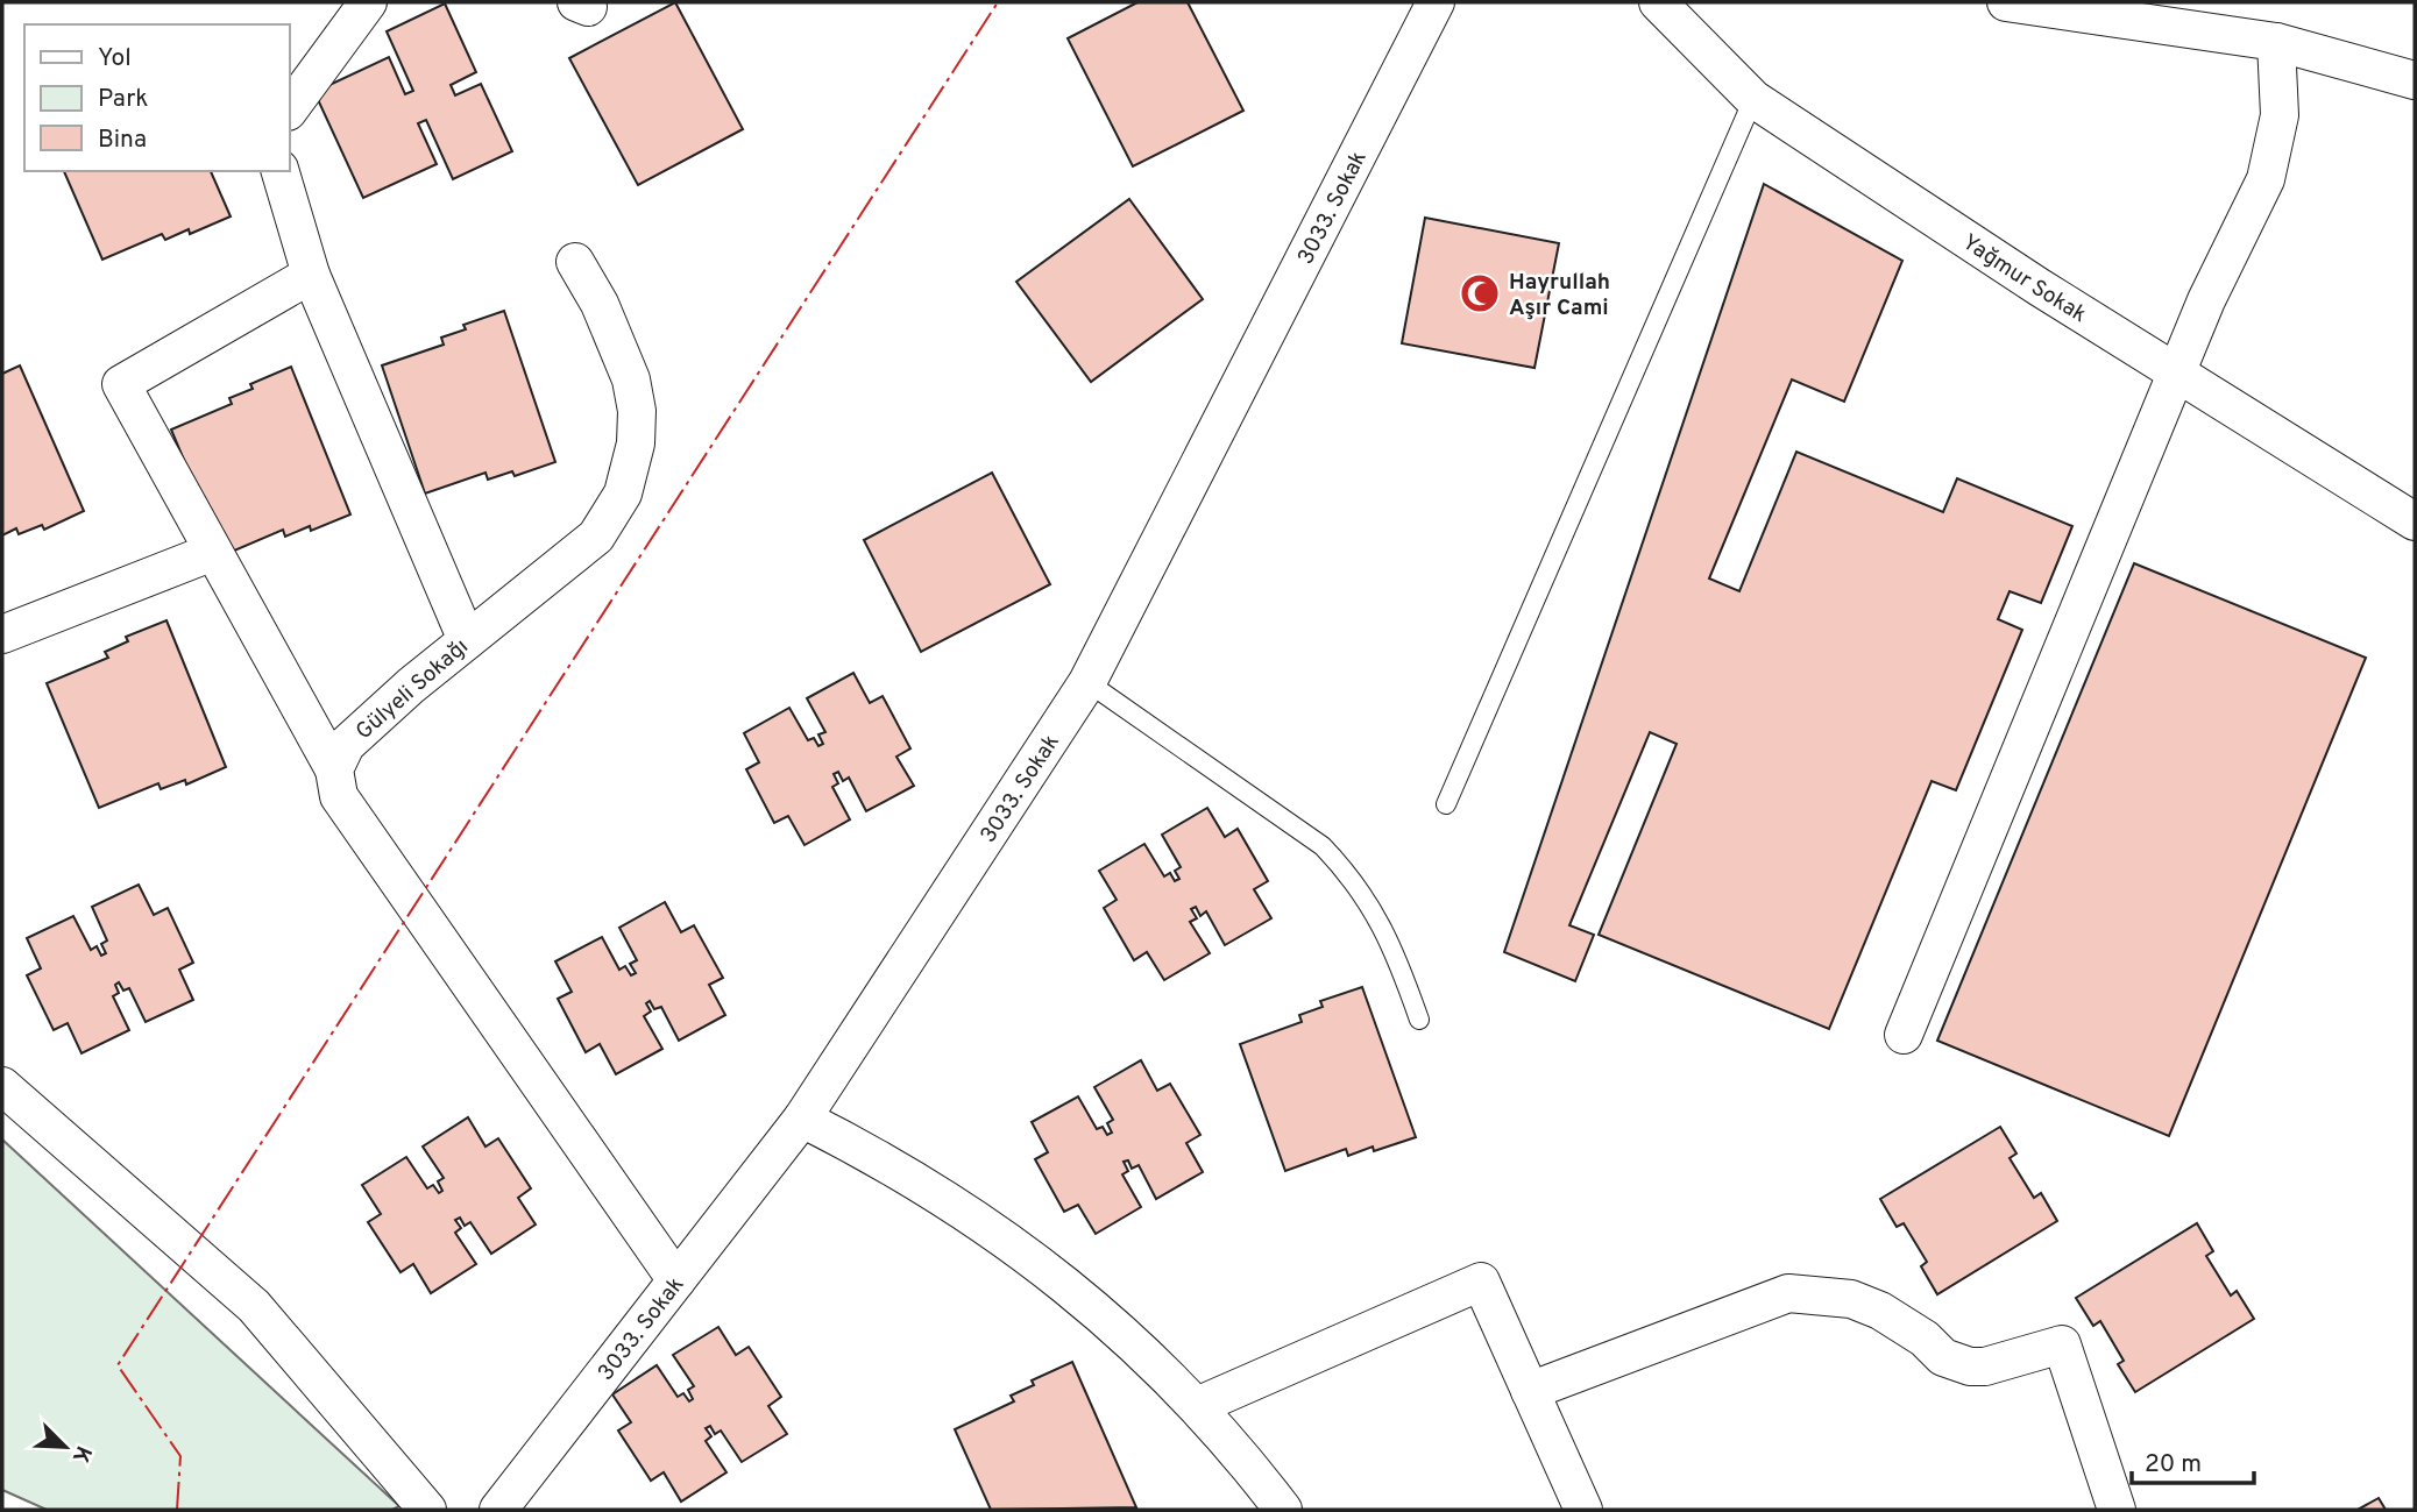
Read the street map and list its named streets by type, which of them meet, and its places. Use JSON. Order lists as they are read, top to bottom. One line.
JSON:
{"streets":{"street":["3033. Sokak","Yağmur Sokak","Gülyeli Sokağı"]},"places":{"mosque":["Hayrullah Aşır Cami"]},"legend":["Yol","Park","Bina"],"scale_bar":"20 m","north":"bottom right"}
